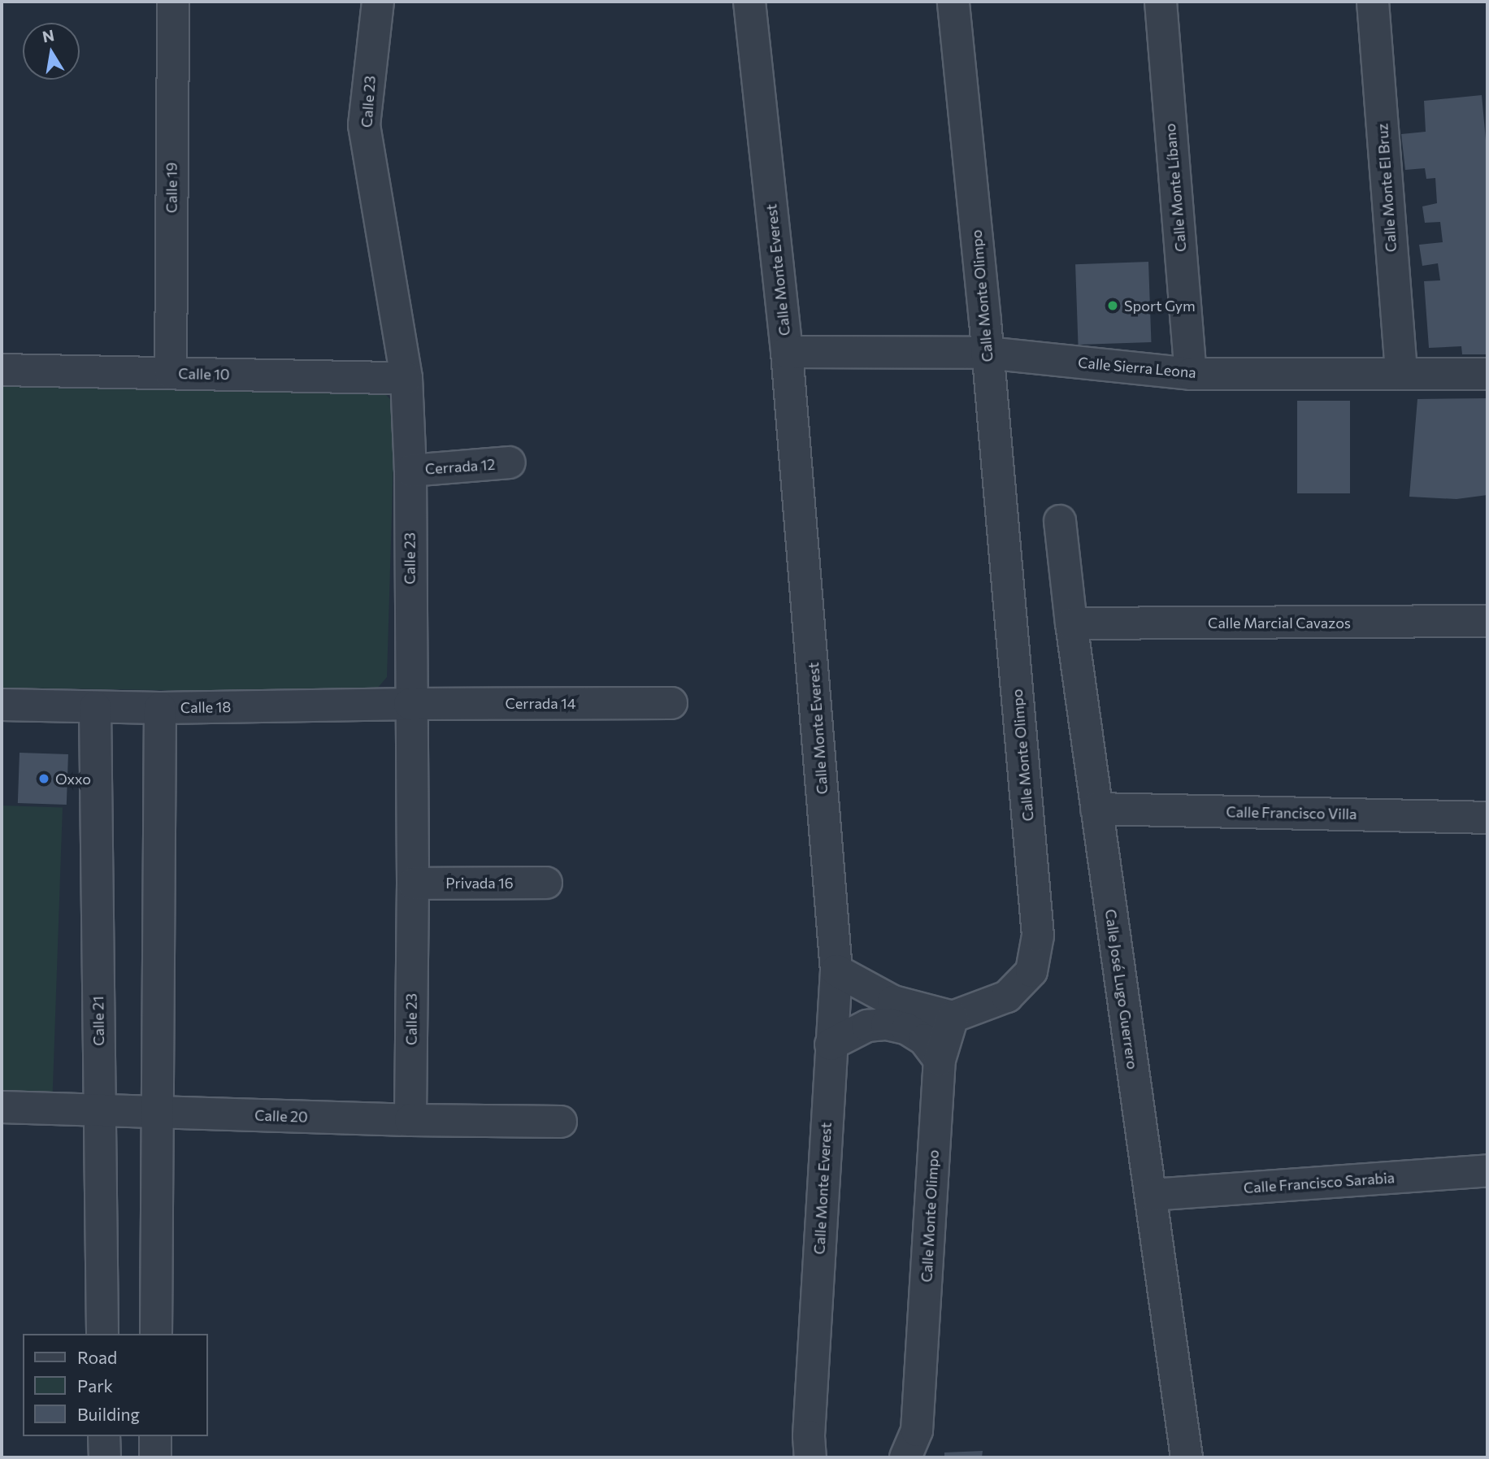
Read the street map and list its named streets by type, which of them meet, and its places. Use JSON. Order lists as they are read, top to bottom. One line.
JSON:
{"streets":{"street":["Calle 23","Calle 19","Calle Monte Líbano","Calle Monte El Bruz","Calle Monte Everest","Calle Monte Olimpo","Calle Sierra Leona","Calle 10","Cerrada 12","Calle Marcial Cavazos","Cerrada 14","Calle 18","Calle Francisco Villa","Privada 16","Calle José Lugo Guerrero","Calle 21","Calle 20","Calle Francisco Sarabia"]},"crossings":[["Calle 23","Calle 10"],["Calle 23","Cerrada 12"],["Calle 23","Cerrada 14"],["Calle 23","Calle 18"],["Calle 23","Privada 16"],["Calle 23","Calle 20"],["Calle 19","Calle 10"],["Calle Monte Líbano","Calle Sierra Leona"],["Calle Monte El Bruz","Calle Sierra Leona"],["Calle Monte Everest","Calle Sierra Leona"],["Calle Monte Olimpo","Calle Sierra Leona"],["Calle Marcial Cavazos","Calle José Lugo Guerrero"],["Cerrada 14","Calle 18"],["Calle 18","Calle 21"],["Calle Francisco Villa","Calle José Lugo Guerrero"],["Calle José Lugo Guerrero","Calle Francisco Sarabia"],["Calle 21","Calle 20"]],"places":["Sport Gym","Oxxo"],"legend":["Road","Park","Building"],"north":"top"}
